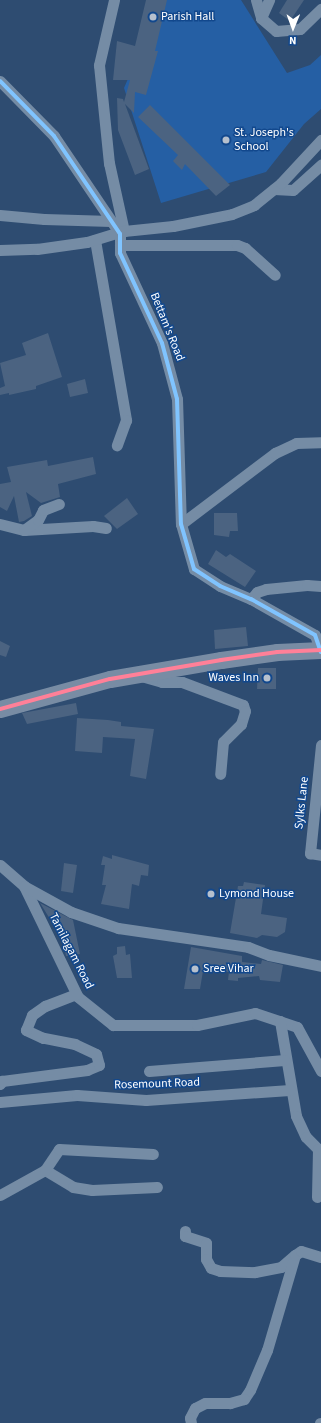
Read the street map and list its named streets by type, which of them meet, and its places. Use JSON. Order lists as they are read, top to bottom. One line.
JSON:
{"streets":{"street":["Bettam's Road","Sylks Lane","Tamilagam Road","Rosemount Road"]},"places":["Parish Hall","St. Joseph's School","Waves Inn","Lymond House","Sree Vihar"],"north":"bottom"}
